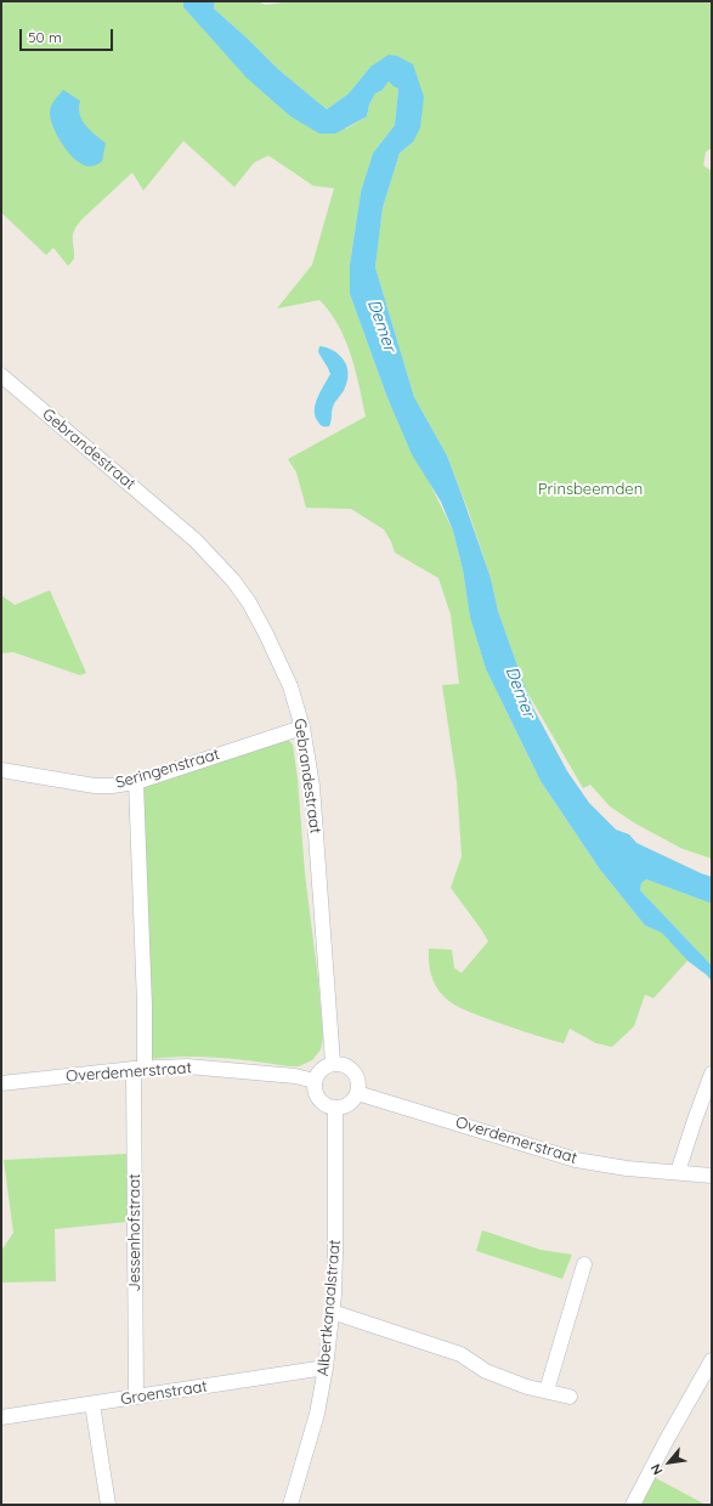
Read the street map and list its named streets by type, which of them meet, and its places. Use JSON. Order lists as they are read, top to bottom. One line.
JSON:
{"streets":{"street":["Gebrandestraat","Seringenstraat","Overdemerstraat","Jessenhofstraat","Albertkanaalstraat","Groenstraat"]},"crossings":[["Gebrandestraat","Seringenstraat"],["Gebrandestraat","Overdemerstraat"],["Gebrandestraat","Albertkanaalstraat"],["Seringenstraat","Jessenhofstraat"],["Overdemerstraat","Jessenhofstraat"],["Overdemerstraat","Albertkanaalstraat"],["Jessenhofstraat","Groenstraat"],["Albertkanaalstraat","Groenstraat"]],"water":["Demer"],"parks":["Prinsbeemden"],"scale_bar":"50 m","north":"bottom left"}
